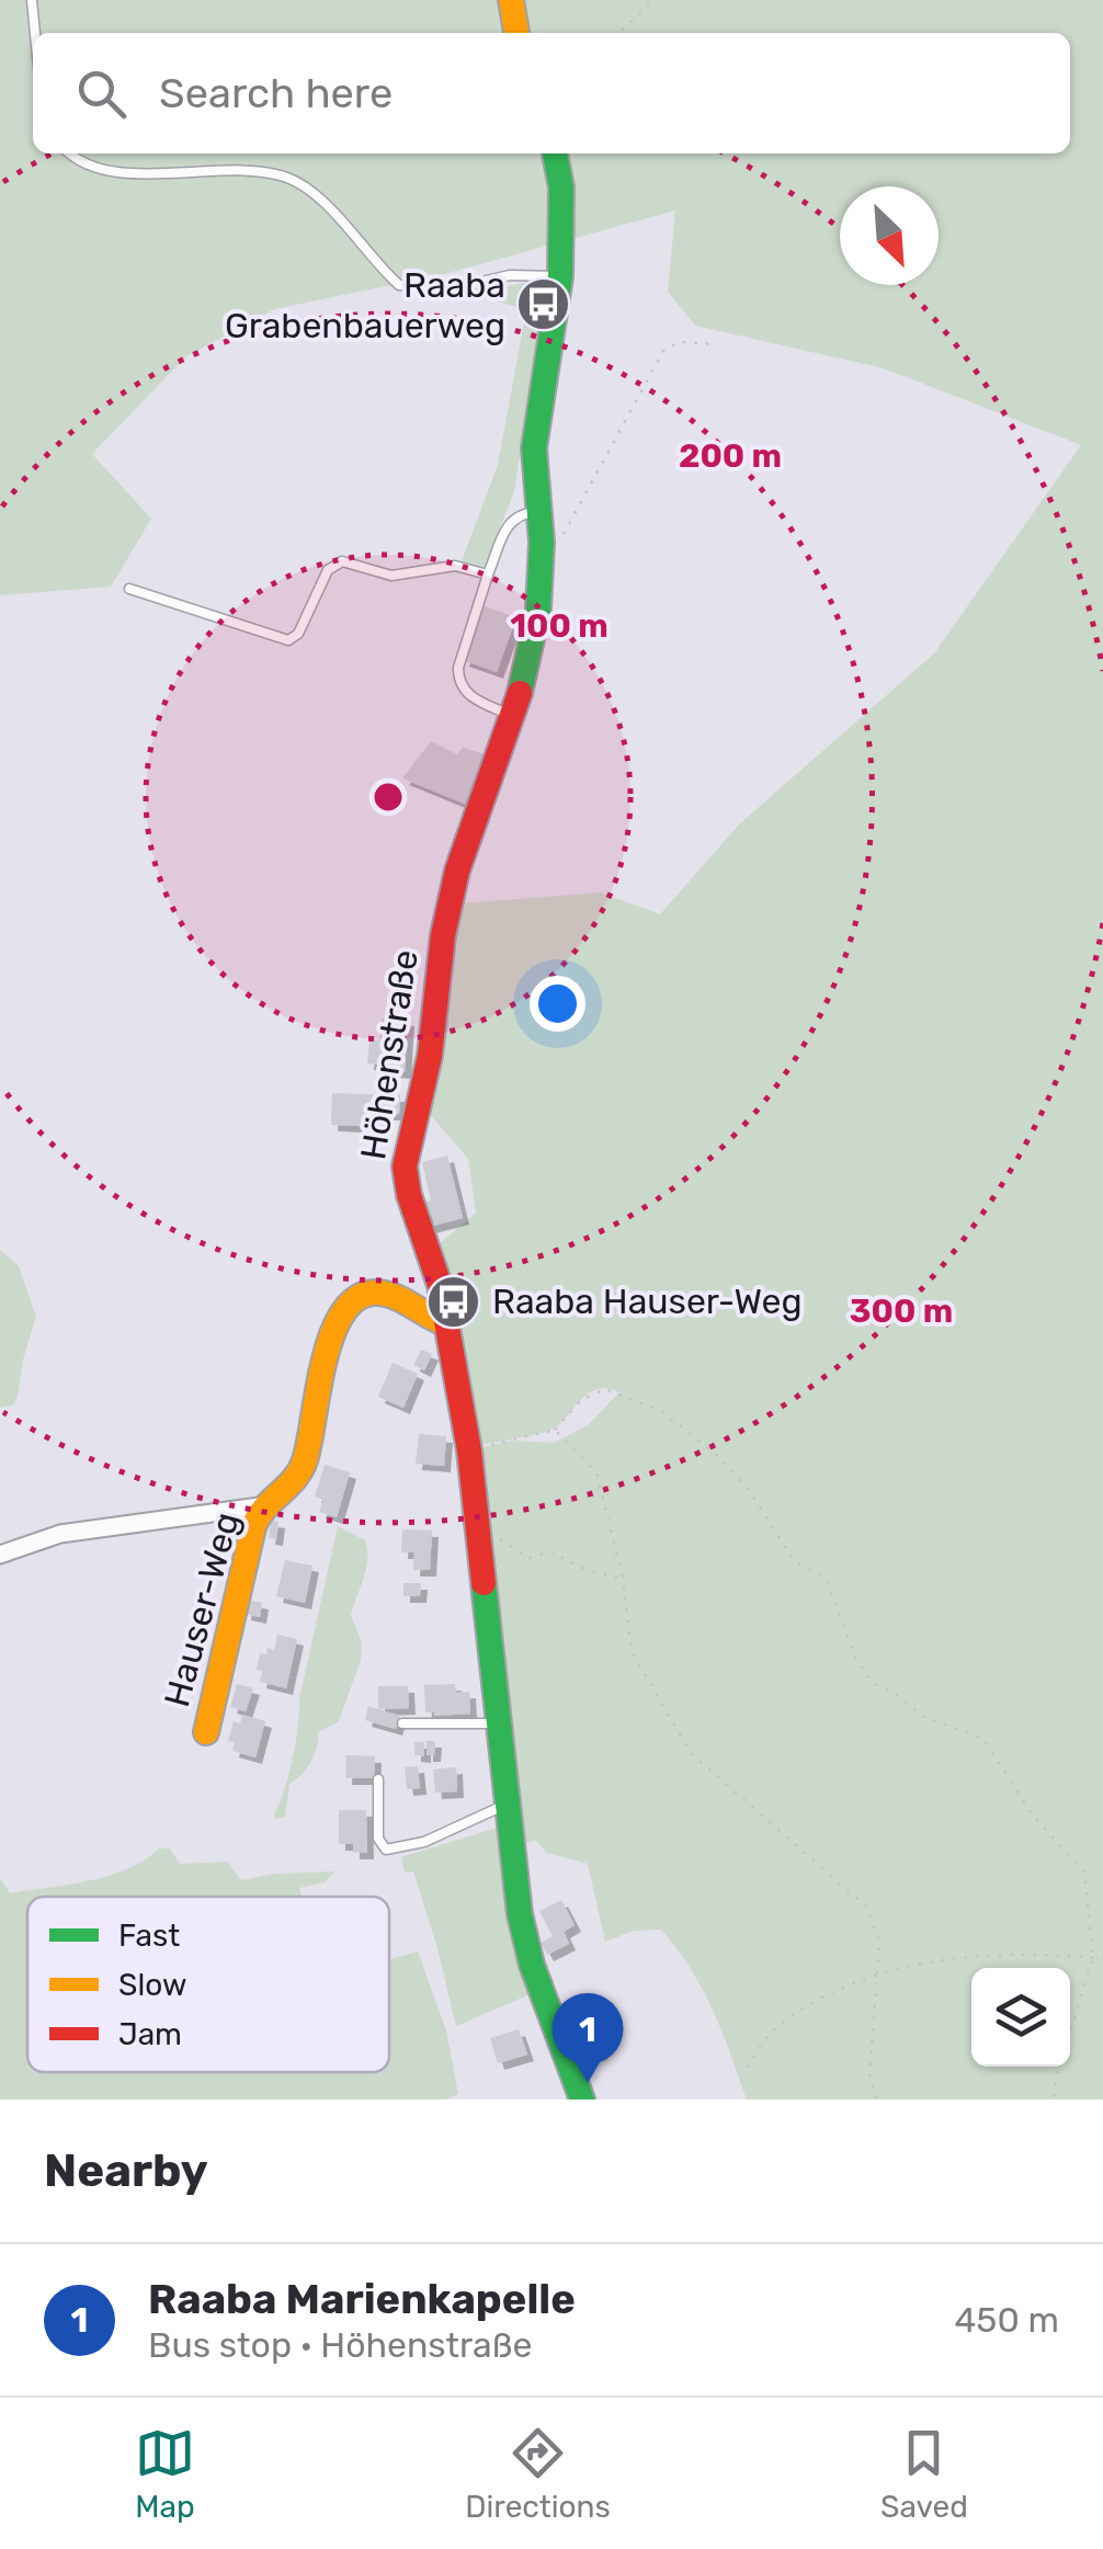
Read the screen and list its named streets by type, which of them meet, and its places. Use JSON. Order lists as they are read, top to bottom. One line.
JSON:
{"streets":{"street":["Höhenstraße","Hauser-Weg"]},"crossings":[["Höhenstraße","Hauser-Weg"]],"places":{"bus stop":["Raaba Grabenbauerweg","Raaba Hauser-Weg"]},"legend":["Fast","Slow","Jam"],"north":"bottom right","page":{"search":"Search here","pins":"1","heading":"Nearby","list":[{"mark":"1","name":"Raaba Marienkapelle","note":"Bus stop · Höhenstraße","value":"450 m"}],"nav":["Map","Directions","Saved"]},"rings":["200 m","100 m","300 m"]}
